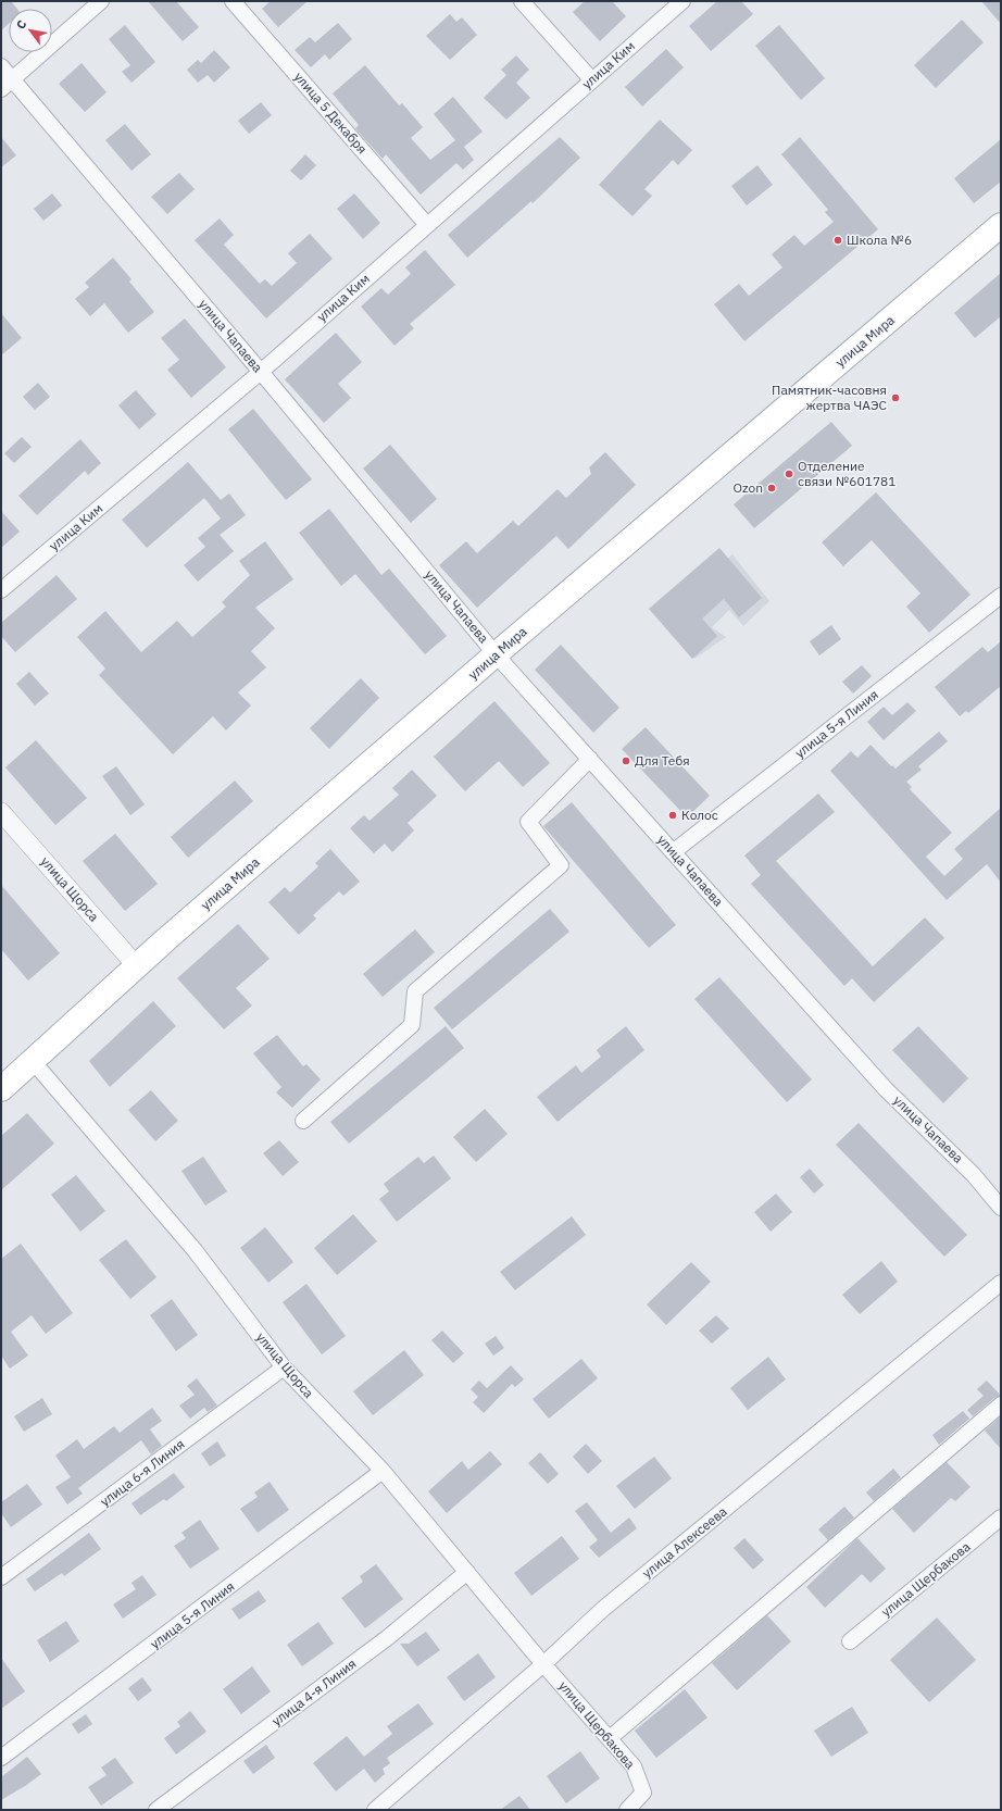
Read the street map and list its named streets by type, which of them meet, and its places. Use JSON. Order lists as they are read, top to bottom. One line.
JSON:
{"streets":{"main road":["улица Мира"],"street":["улица Ким","улица 5 Декабря","улица Чапаева","улица 5-я Линия","улица Щорса","улица 6-я Линия","улица Алексеева","улица Щербакова","улица 4-я Линия"]},"crossings":[["улица Ким","улица 5 Декабря"],["улица Ким","улица Чапаева"],["улица Чапаева","улица Мира"],["улица Чапаева","улица 5-я Линия"],["улица Мира","улица Щорса"],["улица 5-я Линия","улица Щорса"],["улица Щорса","улица 6-я Линия"],["улица Щорса","улица Алексеева"],["улица Щорса","улица Щербакова"],["улица Щорса","улица 4-я Линия"],["улица Алексеева","улица Щербакова"]],"places":["Школа №6","Памятник-часовня жертва ЧАЭС","Отделение связи №601781","Ozon","Для Тебя","Колос"],"north":"top left"}
